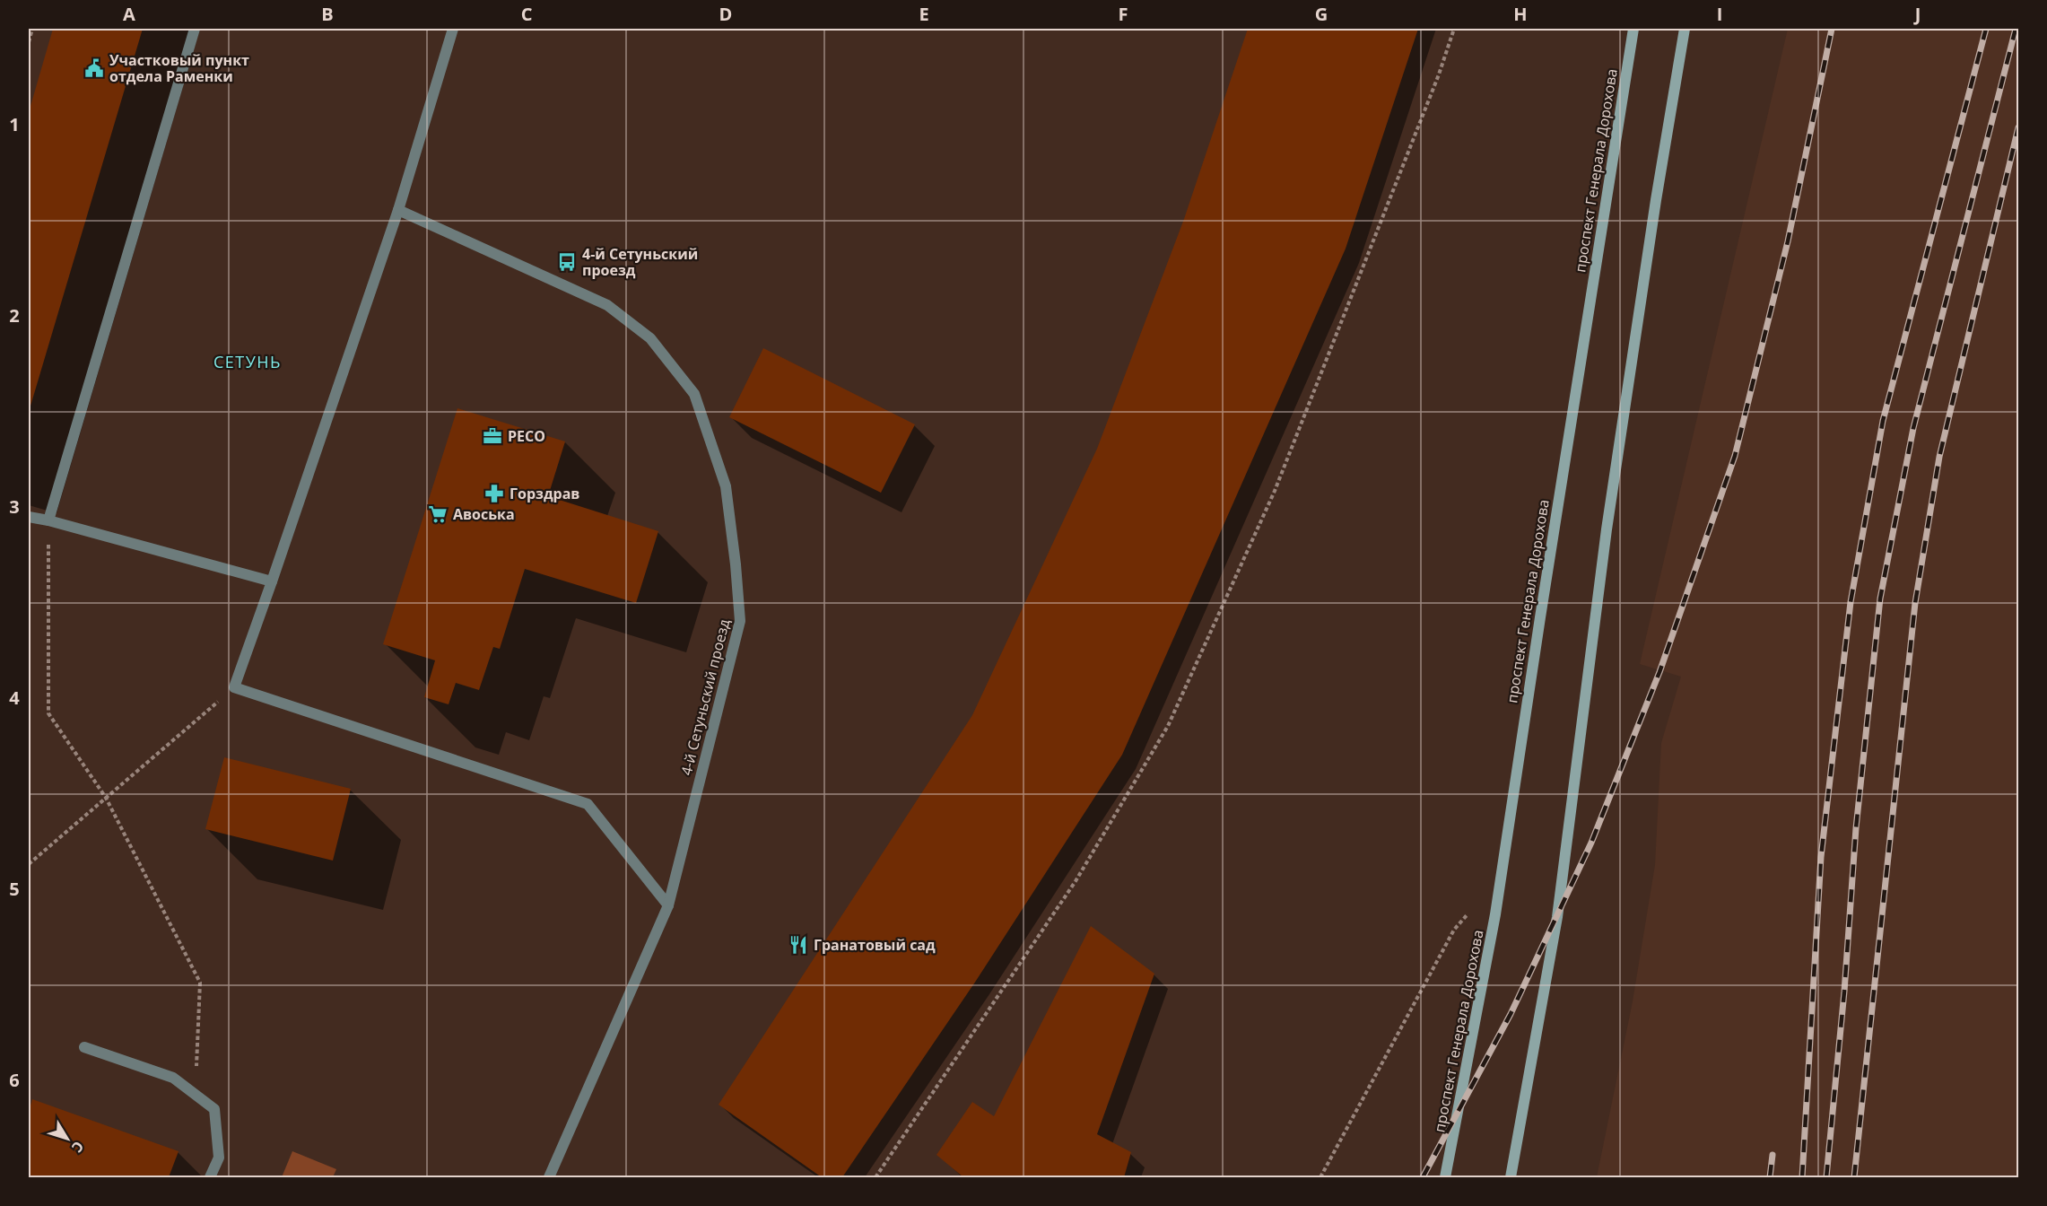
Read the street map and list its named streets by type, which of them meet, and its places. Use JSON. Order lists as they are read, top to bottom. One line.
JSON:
{"streets":{"main road":["проспект Генерала Дорохова"],"street":["4-й Сетуньский проезд"]},"districts":["СЕТУНЬ"],"places":{"public building":["Участковый пункт отдела Раменки"],"bus stop":["4-й Сетуньский проезд"],"office":["РЕСО"],"pharmacy":["Горздрав"],"supermarket":["Авоська"],"restaurant":["Гранатовый сад"]},"north":"bottom right","grid":{"columns":["A","B","C","D","E","F","G","H","I","J"],"rows":["1","2","3","4","5","6"]}}
